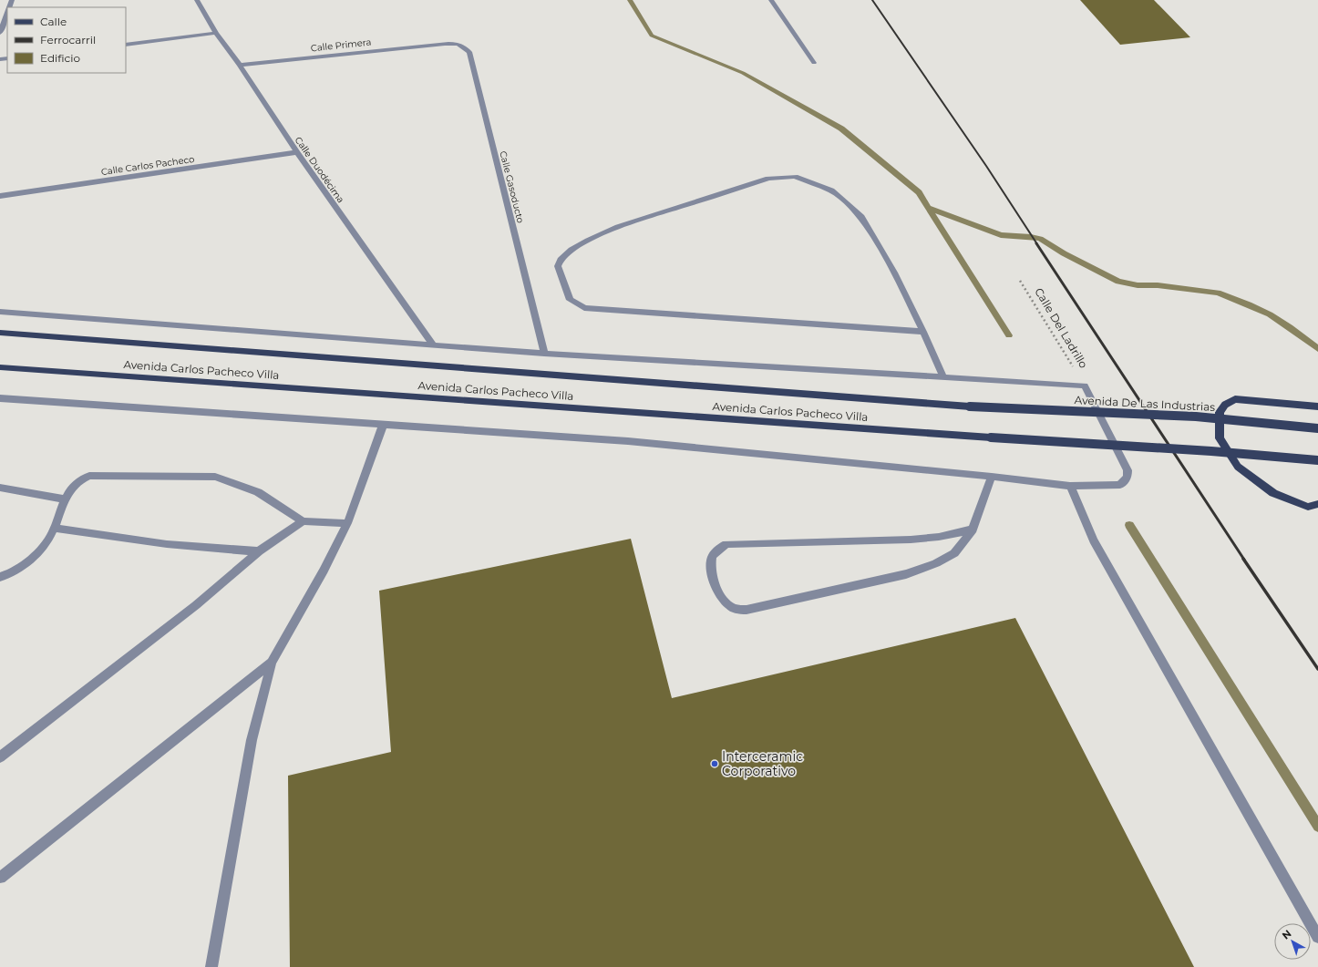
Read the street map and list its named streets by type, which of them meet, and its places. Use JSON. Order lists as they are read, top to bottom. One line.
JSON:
{"streets":{"main road":["Avenida Carlos Pacheco Villa","Avenida De Las Industrias"],"street":["Calle Primera","Calle Carlos Pacheco","Calle Duodécima","Calle Gasoducto"],"path":["Calle Del Ladrillo"]},"crossings":[["Calle Primera","Calle Duodécima"],["Calle Primera","Calle Gasoducto"],["Calle Carlos Pacheco","Calle Duodécima"],["Avenida Carlos Pacheco Villa","Avenida De Las Industrias"]],"places":["Interceramic Corporativo"],"legend":["Calle","Ferrocarril","Edificio"],"north":"top left"}
